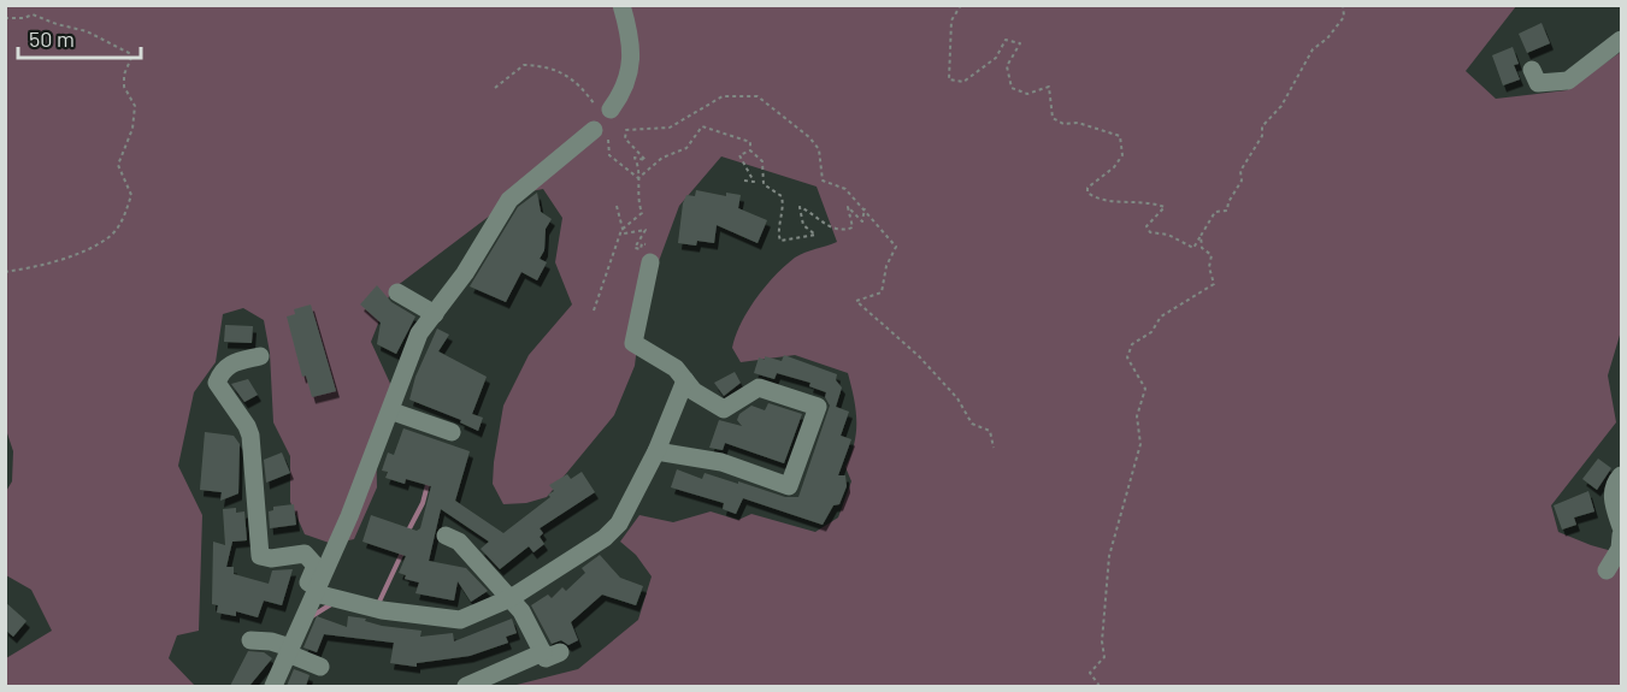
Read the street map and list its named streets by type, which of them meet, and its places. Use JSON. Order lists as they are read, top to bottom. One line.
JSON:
{"scale_bar":"50 m"}
